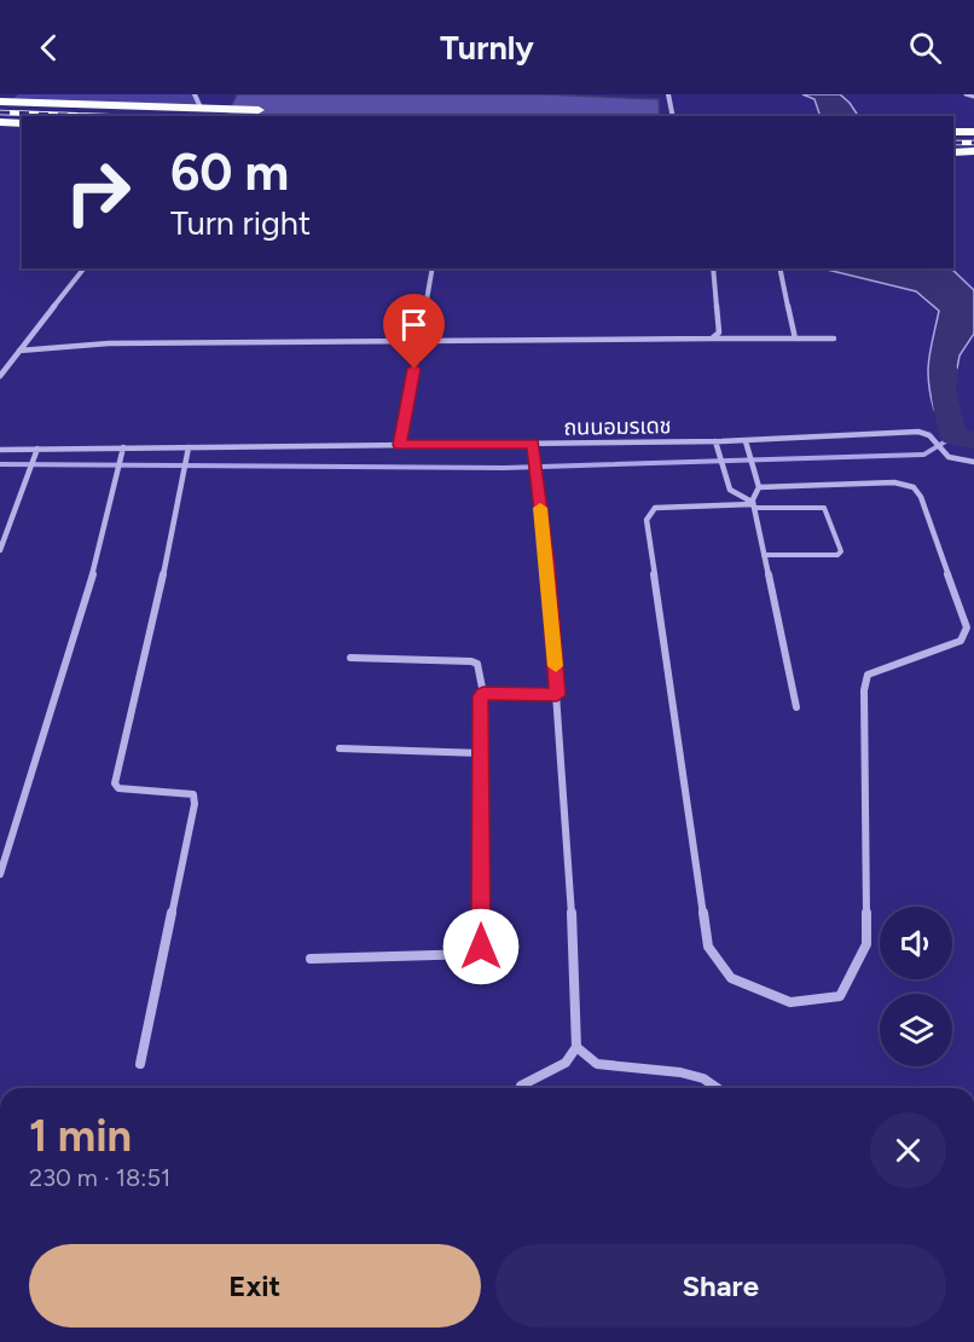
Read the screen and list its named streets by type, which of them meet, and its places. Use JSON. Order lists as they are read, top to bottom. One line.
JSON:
{"streets":{"street":["ถนนอมรเดช"]},"page":{"header":"Turnly","turn":["60 m","Turn right"],"heading":["1 min","230 m · 18:51"],"buttons":["Exit","Share"]}}
